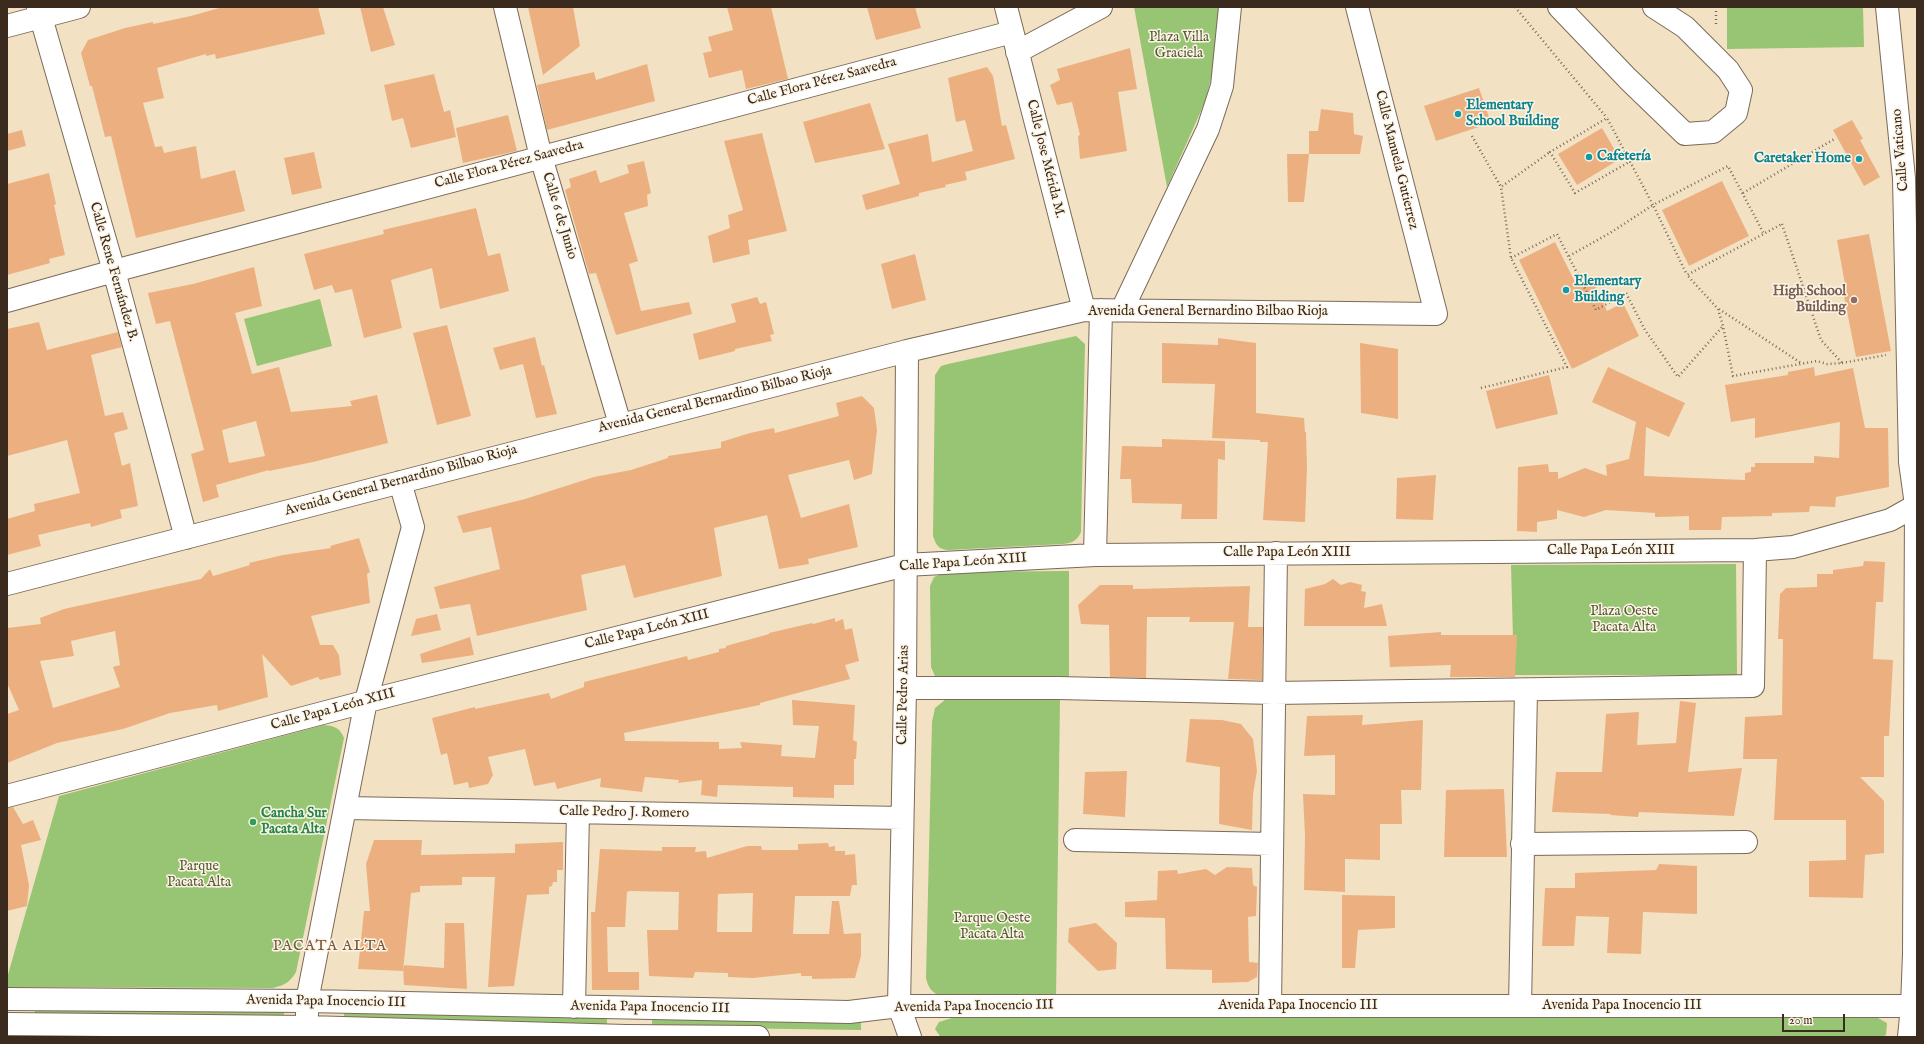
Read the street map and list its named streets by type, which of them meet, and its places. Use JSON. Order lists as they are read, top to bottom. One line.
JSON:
{"streets":{"street":["Calle Flora Pérez Saavedra","Calle Vaticano","Calle Jose Mérida M.","Calle Manuela Gutierrez","Calle 6 de Junio","Calle Rene Fernández B.","Avenida General Bernardino Bilbao Rioja","Calle Papa León XIII","Calle Pedro Arias","Calle Pedro J. Romero","Avenida Papa Inocencio III"]},"crossings":[["Calle Flora Pérez Saavedra","Calle Jose Mérida M."],["Calle Flora Pérez Saavedra","Calle 6 de Junio"],["Calle Flora Pérez Saavedra","Calle Rene Fernández B."],["Calle Vaticano","Calle Papa León XIII"],["Calle Vaticano","Avenida Papa Inocencio III"],["Calle Jose Mérida M.","Avenida General Bernardino Bilbao Rioja"],["Calle Manuela Gutierrez","Avenida General Bernardino Bilbao Rioja"],["Calle 6 de Junio","Avenida General Bernardino Bilbao Rioja"],["Calle Rene Fernández B.","Avenida General Bernardino Bilbao Rioja"],["Avenida General Bernardino Bilbao Rioja","Calle Pedro Arias"],["Calle Papa León XIII","Calle Pedro Arias"],["Calle Pedro Arias","Calle Pedro J. Romero"],["Calle Pedro Arias","Avenida Papa Inocencio III"]],"districts":["PACATA ALTA"],"parks":["Plaza Villa Graciela","Plaza Oeste Pacata Alta","Parque Pacata Alta","Parque Oeste Pacata Alta"],"places":["Elementary School Building","Cafetería","Caretaker Home","Elementary Building","High School Building","Cancha Sur Pacata Alta"],"scale_bar":"20 m"}
